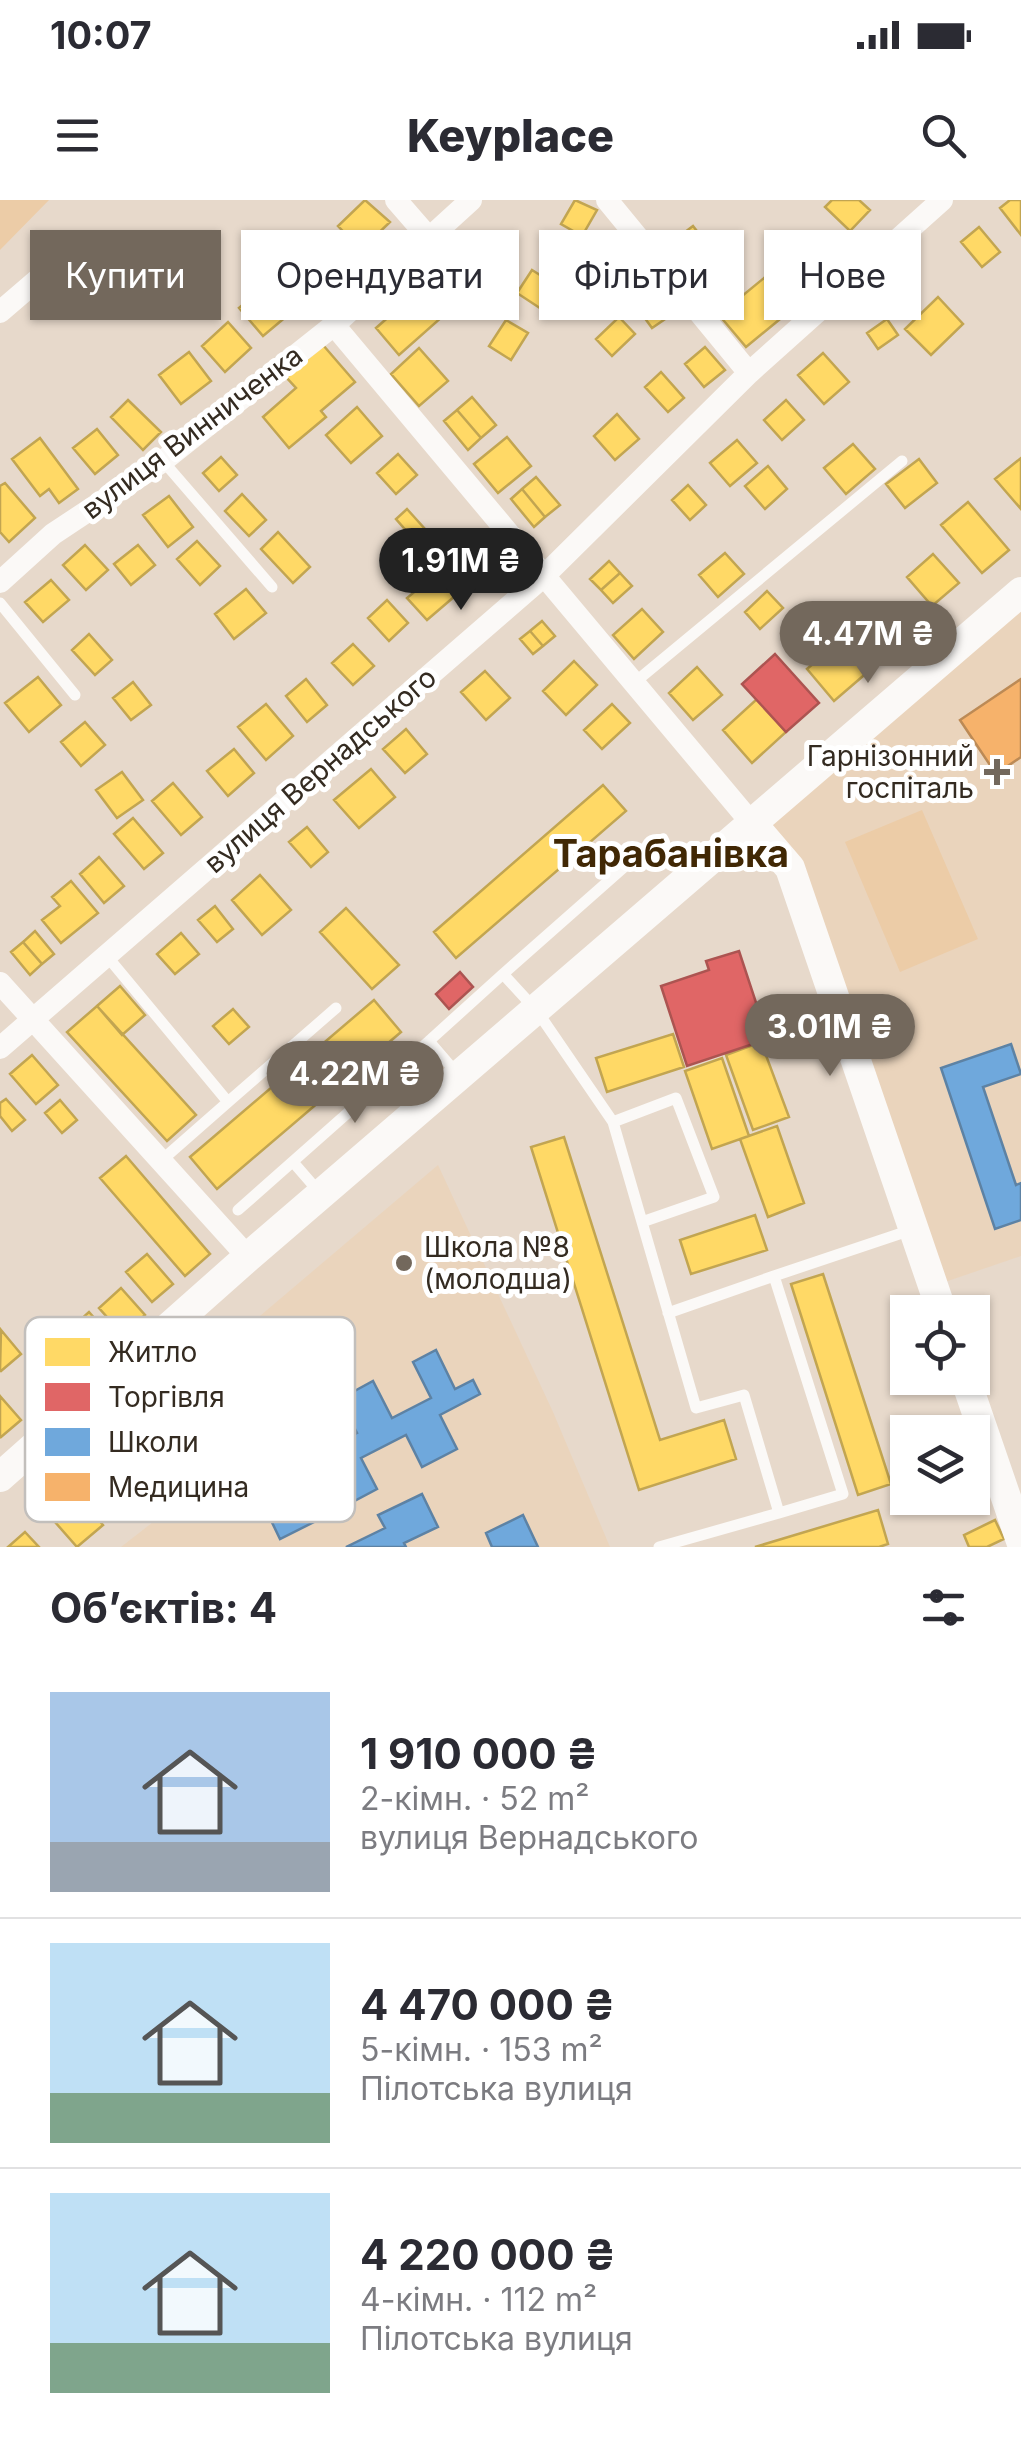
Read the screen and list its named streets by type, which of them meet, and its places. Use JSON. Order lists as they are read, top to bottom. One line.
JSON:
{"streets":{"street":["вулиця Винниченка","вулиця Вернадського"]},"districts":["Тарабанівка"],"places":{"health":["Гарнізонний госпіталь"],"other":["Школа №8 (молодша)"]},"legend":["Житло","Торгівля","Школи","Медицина"],"page":{"status":"10:07","header":"Keyplace","chip":["Купити","Орендувати","Фільтри","Нове"],"price":["1.91M ₴","4.47M ₴","3.01M ₴","4.22M ₴"],"heading":"Об’єктів: 4","list":[{"name":"1 910 000 ₴","note":"2-кімн. · 52 m² · вулиця Вернадського"},{"name":"4 470 000 ₴","note":"5-кімн. · 153 m² · Пілотська вулиця"},{"name":"4 220 000 ₴","note":"4-кімн. · 112 m² · Пілотська вулиця"}]}}
